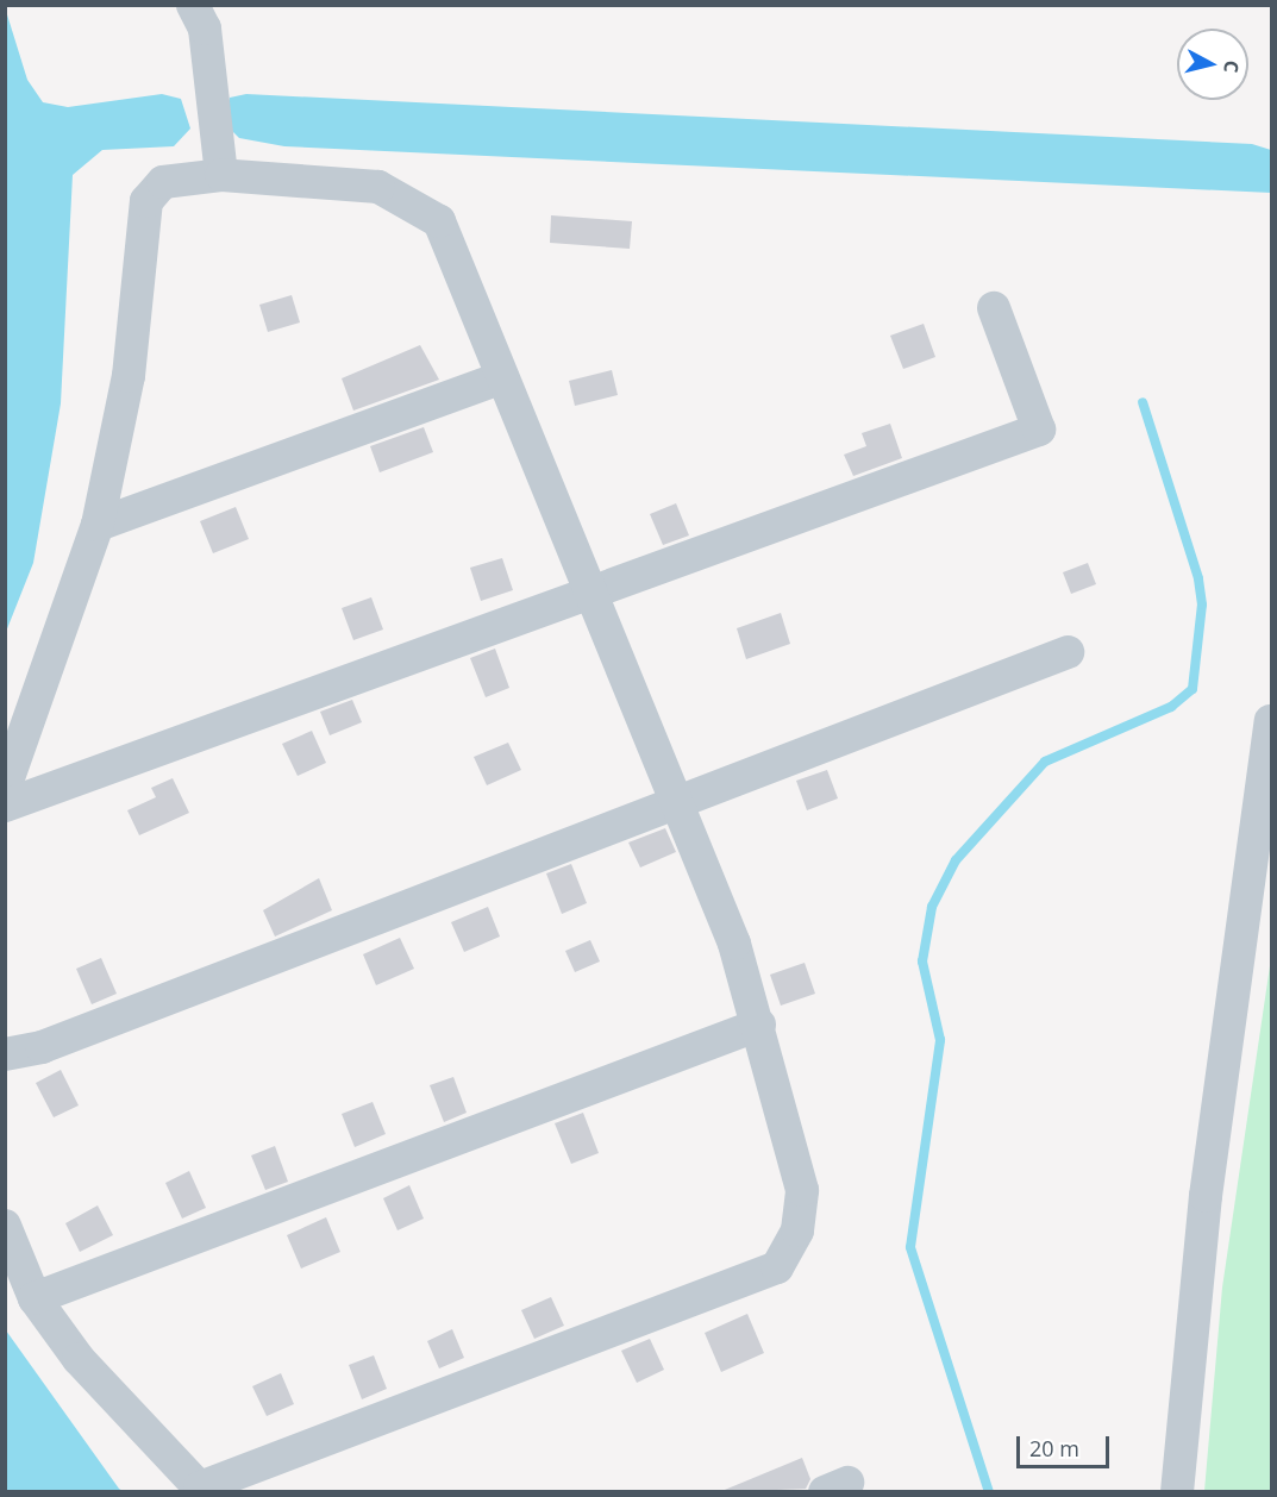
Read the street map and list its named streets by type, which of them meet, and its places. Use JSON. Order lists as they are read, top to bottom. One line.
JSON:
{"scale_bar":"20 m","north":"right"}
